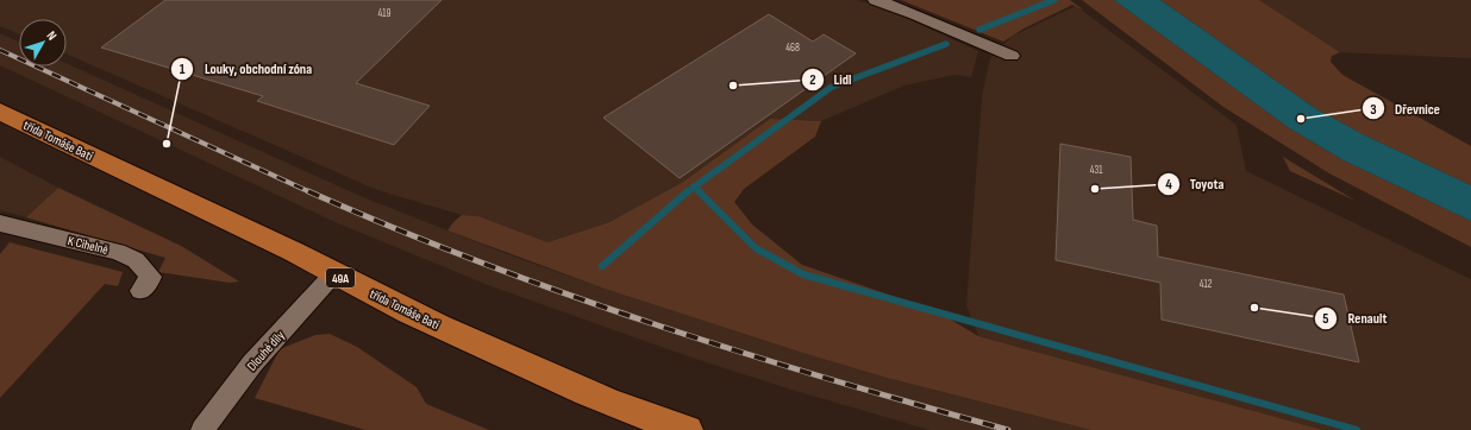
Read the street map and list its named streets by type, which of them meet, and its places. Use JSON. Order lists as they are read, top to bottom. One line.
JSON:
{"streets":{"main road":["třída Tomáše Bati","49A"],"street":["K Cihelně","Dlouhé díly"]},"crossings":[["třída Tomáše Bati","Dlouhé díly"]],"places":["Lidl","Dřevnice","Louky, obchodní zóna","Toyota","Renault"],"house_numbers":["419","468","431","412"],"north":"top right"}
